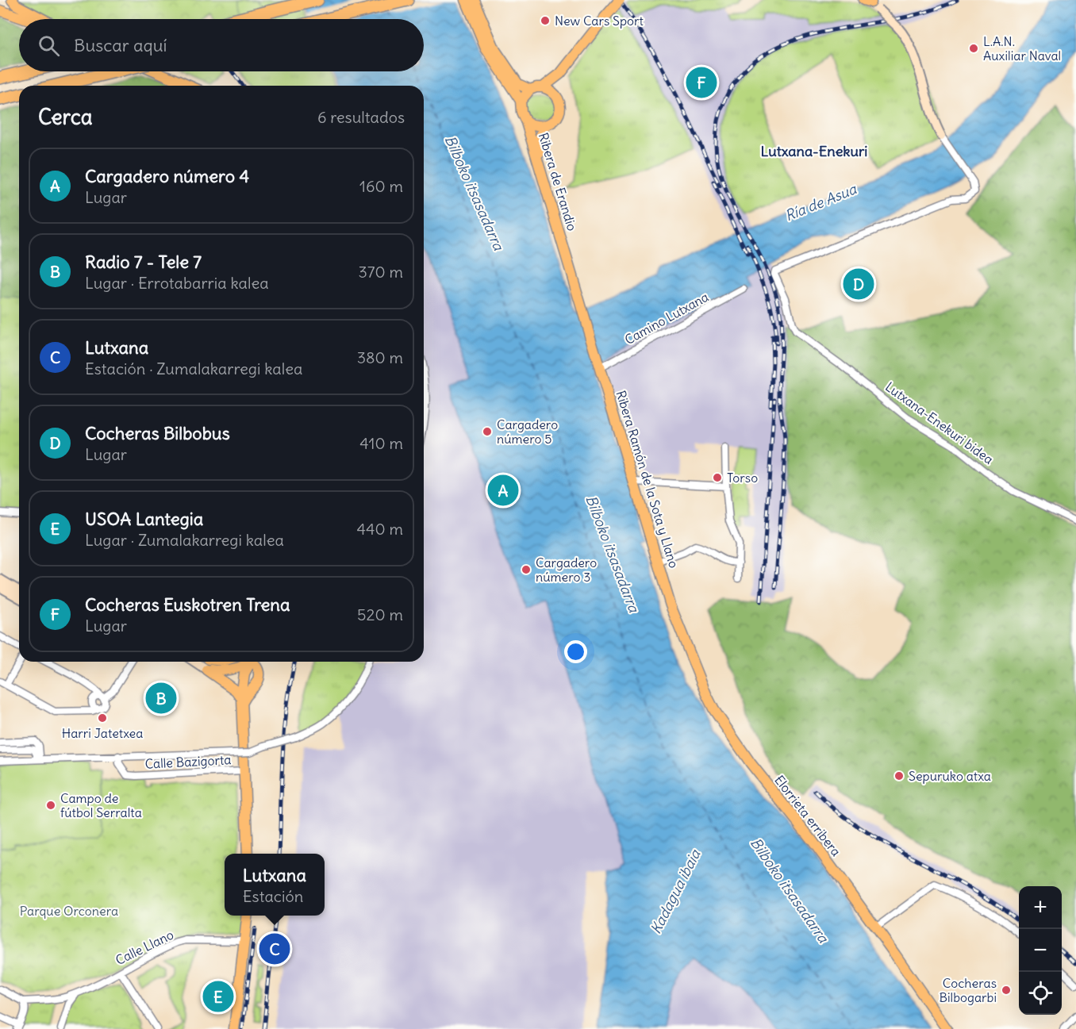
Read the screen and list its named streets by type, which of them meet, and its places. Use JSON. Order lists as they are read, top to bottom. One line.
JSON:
{"streets":{"main road":["Ribera de Erandio","Ribera Ramón de la Sota y Llano","Elorrieta erribera"],"street":["Camino Lutxana","Lutxana-Enekuri bidea","Calle Bazigorta","Calle Llano"]},"crossings":[["Ribera de Erandio","Camino Lutxana"],["Ribera de Erandio","Ribera Ramón de la Sota y Llano"],["Camino Lutxana","Ribera Ramón de la Sota y Llano"],["Ribera Ramón de la Sota y Llano","Elorrieta erribera"]],"districts":["Lutxana-Enekuri"],"water":["Bilboko itsasadarra","Ría de Asua","Kadagua ibaia"],"parks":["Parque Orconera"],"places":["New Cars Sport","L.A.N. Auxiliar Naval","Cargadero número 5","Torso","Cargadero número 3","Harri Jatetxea","Sepuruko atxa","Campo de fútbol Serralta","Cocheras Bilbogarbi"],"page":{"search":"Buscar aquí","pins":["F","D","A","B","C","E"],"heading":["Cerca","6 resultados"],"list":[{"mark":"A","name":"Cargadero número 4","note":"Lugar","value":"160 m"},{"mark":"B","name":"Radio 7 - Tele 7","note":"Lugar · Errotabarria kalea","value":"370 m"},{"mark":"C","name":"Lutxana","note":"Estación · Zumalakarregi kalea","value":"380 m"},{"mark":"D","name":"Cocheras Bilbobus","note":"Lugar","value":"410 m"},{"mark":"E","name":"USOA Lantegia","note":"Lugar · Zumalakarregi kalea","value":"440 m"},{"mark":"F","name":"Cocheras Euskotren Trena","note":"Lugar","value":"520 m"}],"popup":["Lutxana","Estación"],"map_buttons":["+","−"]}}
